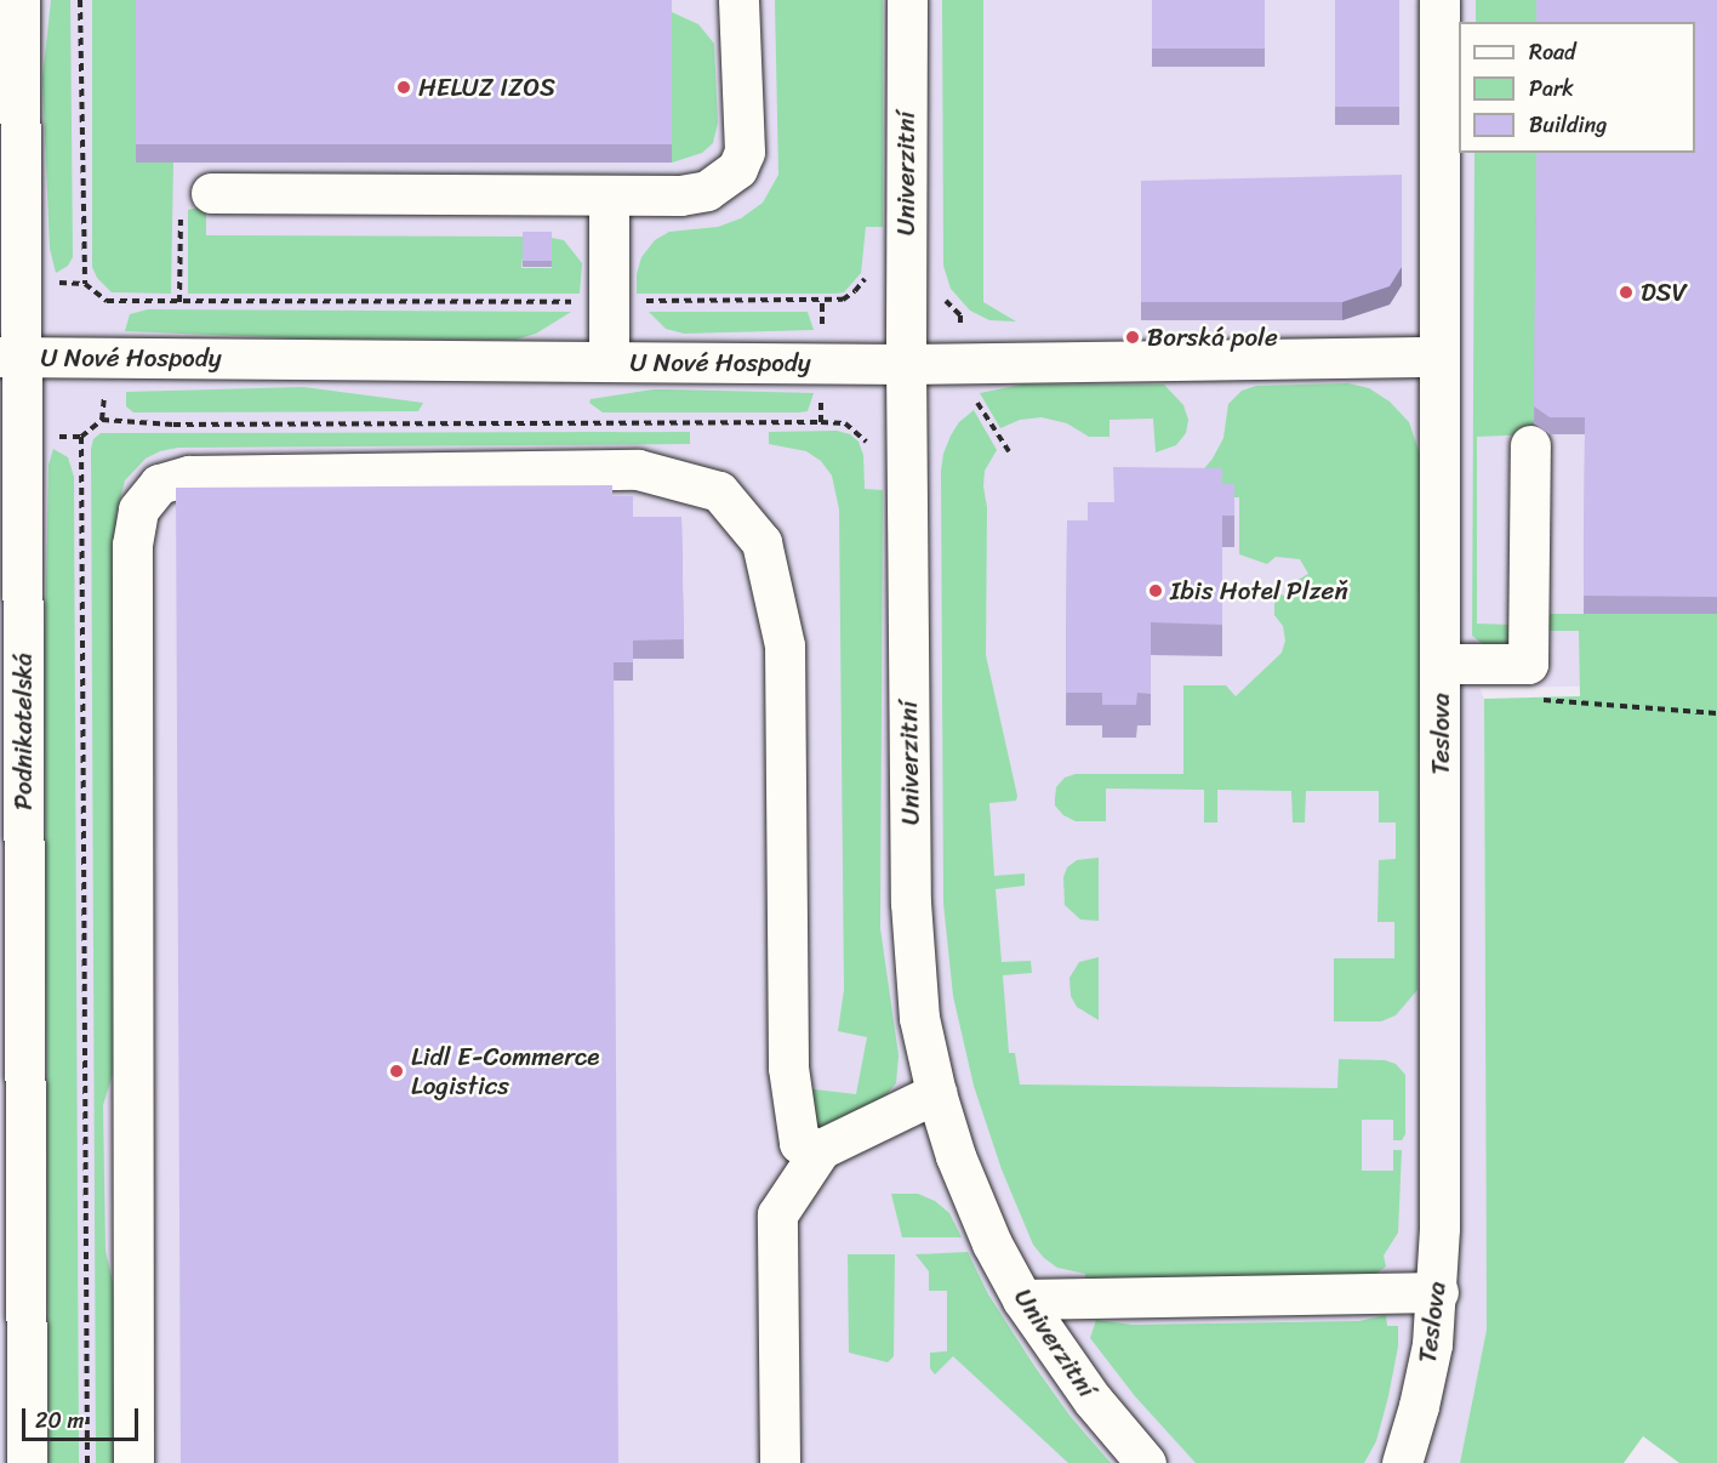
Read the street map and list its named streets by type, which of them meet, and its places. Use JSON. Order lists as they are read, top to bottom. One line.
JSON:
{"streets":{"street":["Univerzitní","U Nové Hospody","Podnikatelská","Teslova"]},"crossings":[["Univerzitní","U Nové Hospody"],["U Nové Hospody","Podnikatelská"],["U Nové Hospody","Teslova"]],"places":["HELUZ IZOS","DSV","Borská pole","Ibis Hotel Plzeň","Lidl E-Commerce Logistics"],"legend":["Road","Park","Building"],"scale_bar":"20 m"}
